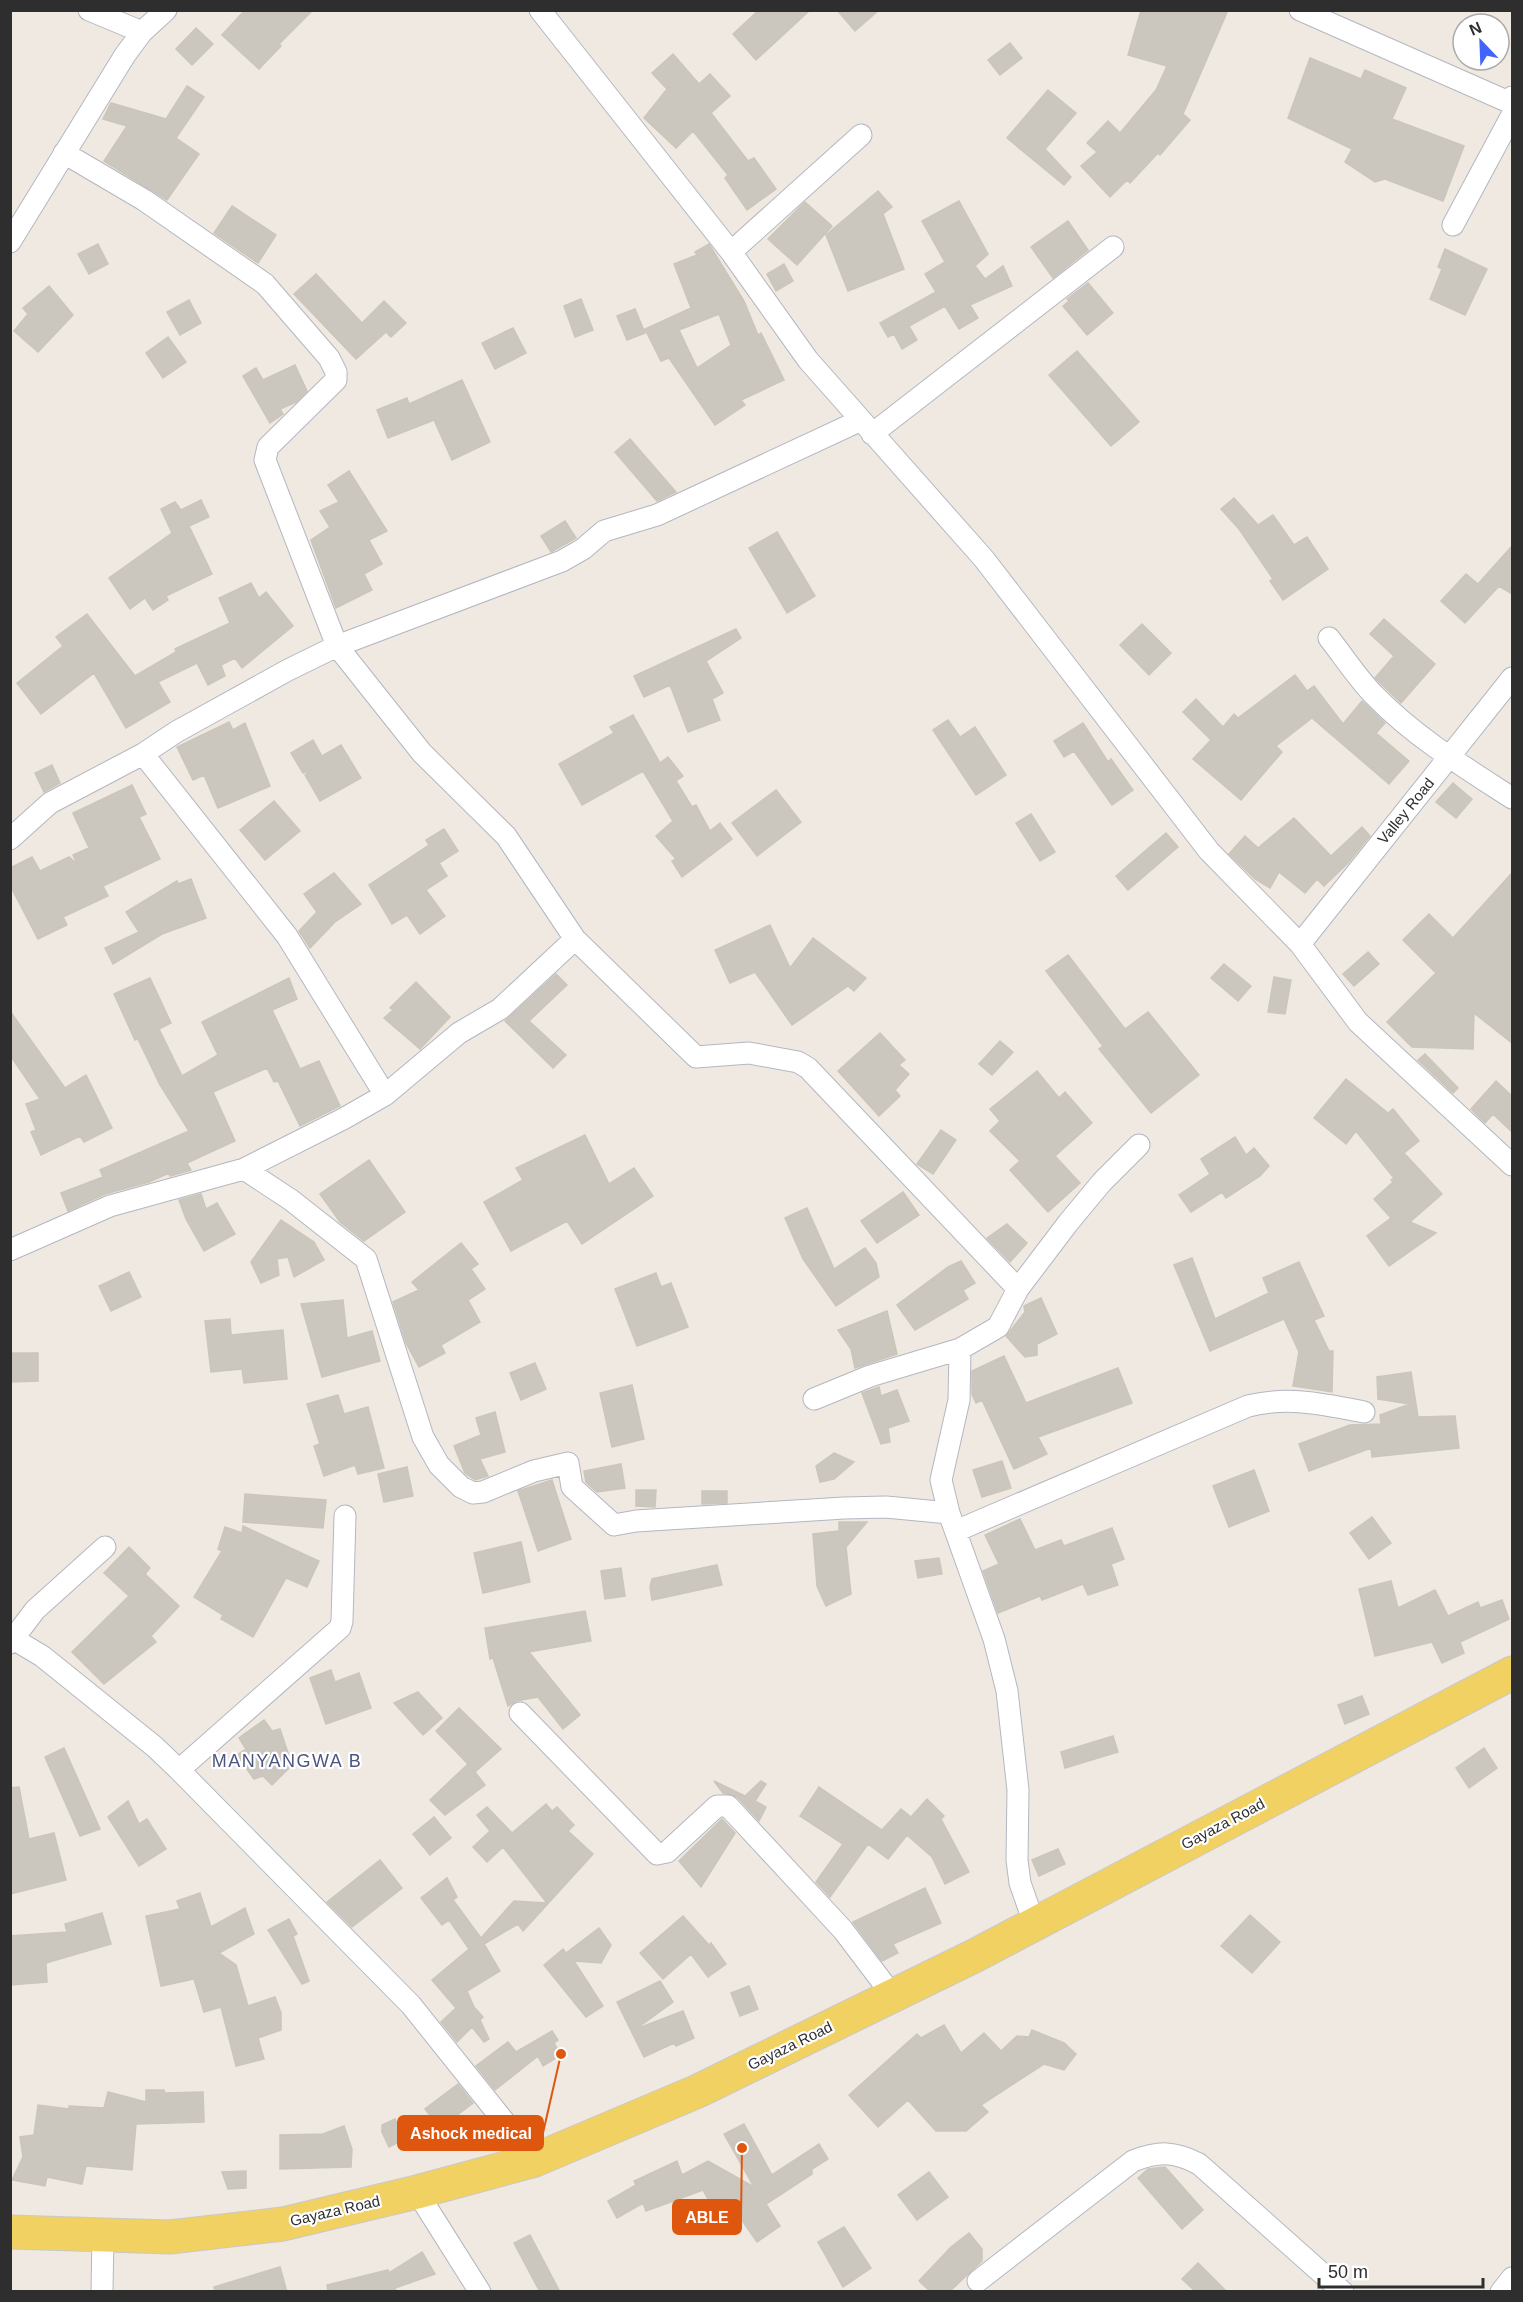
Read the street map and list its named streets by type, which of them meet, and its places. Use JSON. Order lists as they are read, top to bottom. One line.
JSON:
{"streets":{"main road":["Gayaza Road"],"street":["Valley Road"]},"districts":["MANYANGWA B"],"places":["Ashock medical","ABLE"],"scale_bar":"50 m","north":"top left"}
